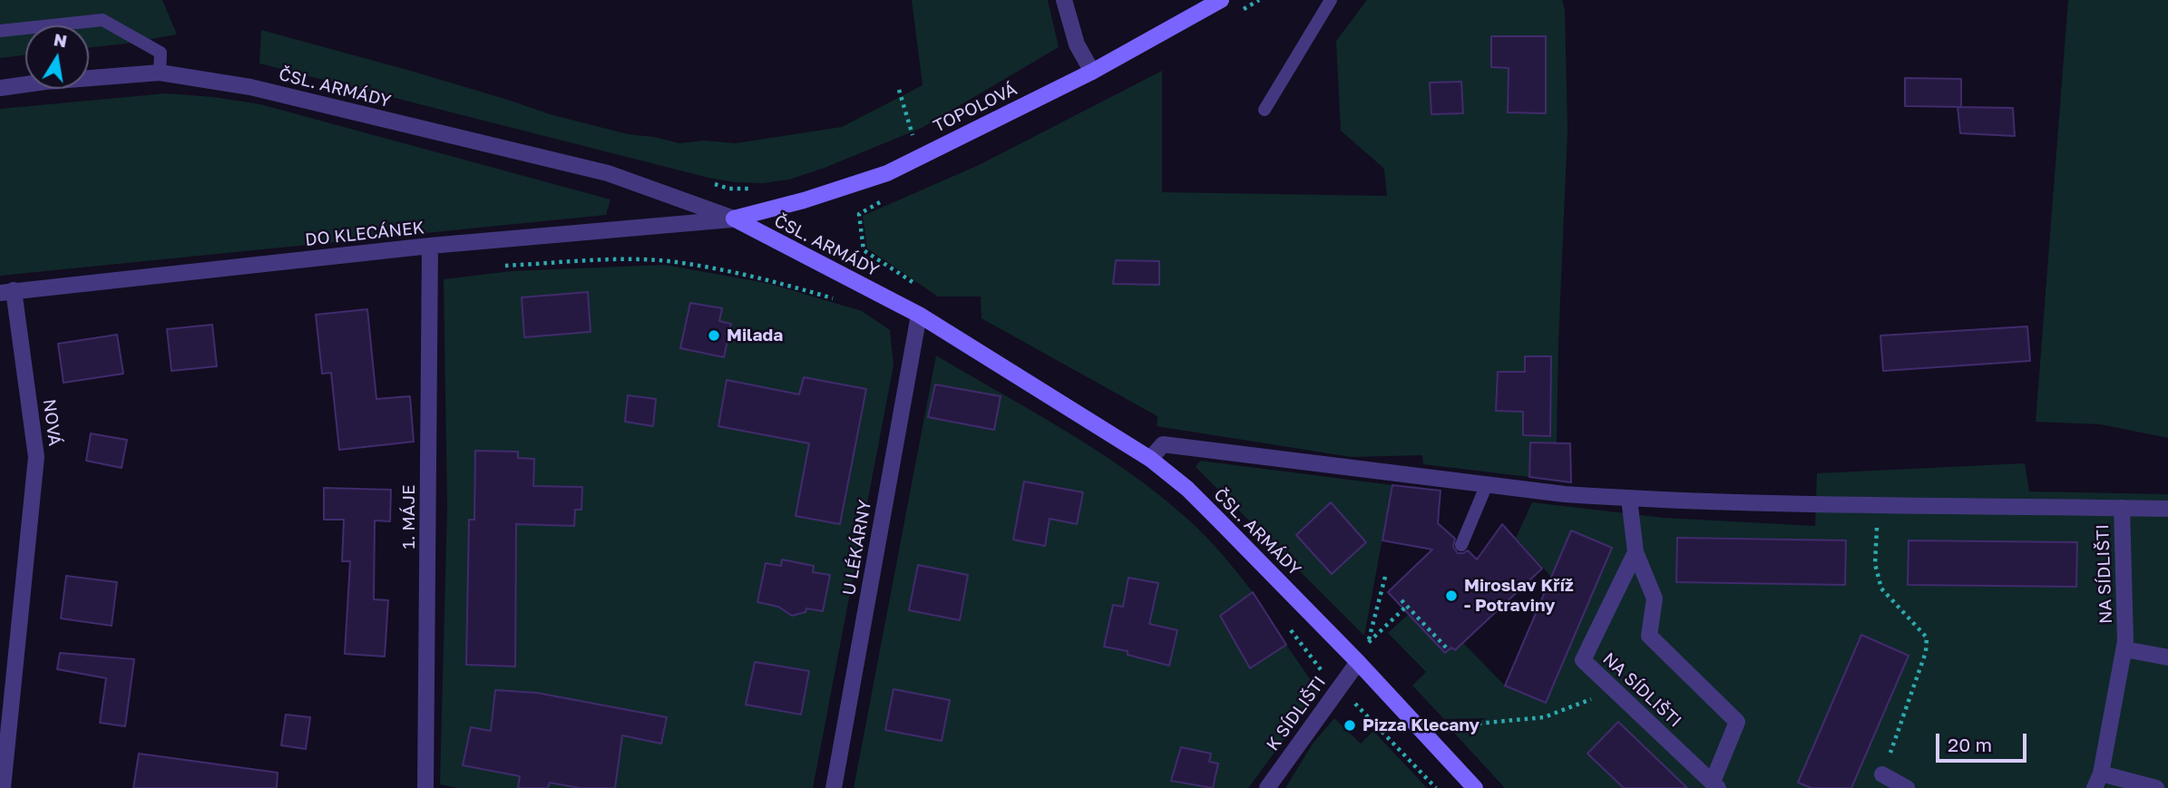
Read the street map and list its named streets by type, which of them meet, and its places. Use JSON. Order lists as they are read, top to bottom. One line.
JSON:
{"streets":{"street":["ČSL. ARMÁDY","TOPOLOVÁ","DO KLECÁNEK","NOVÁ","1. MÁJE","U LÉKÁRNY","NA SÍDLIŠTI","K SÍDLIŠTI"]},"crossings":[["ČSL. ARMÁDY","TOPOLOVÁ"],["ČSL. ARMÁDY","DO KLECÁNEK"],["ČSL. ARMÁDY","U LÉKÁRNY"],["ČSL. ARMÁDY","K SÍDLIŠTI"],["TOPOLOVÁ","DO KLECÁNEK"],["DO KLECÁNEK","NOVÁ"],["DO KLECÁNEK","1. MÁJE"]],"places":["Milada","Miroslav Kříž - Potraviny","Pizza Klecany"],"scale_bar":"20 m","north":"top"}
